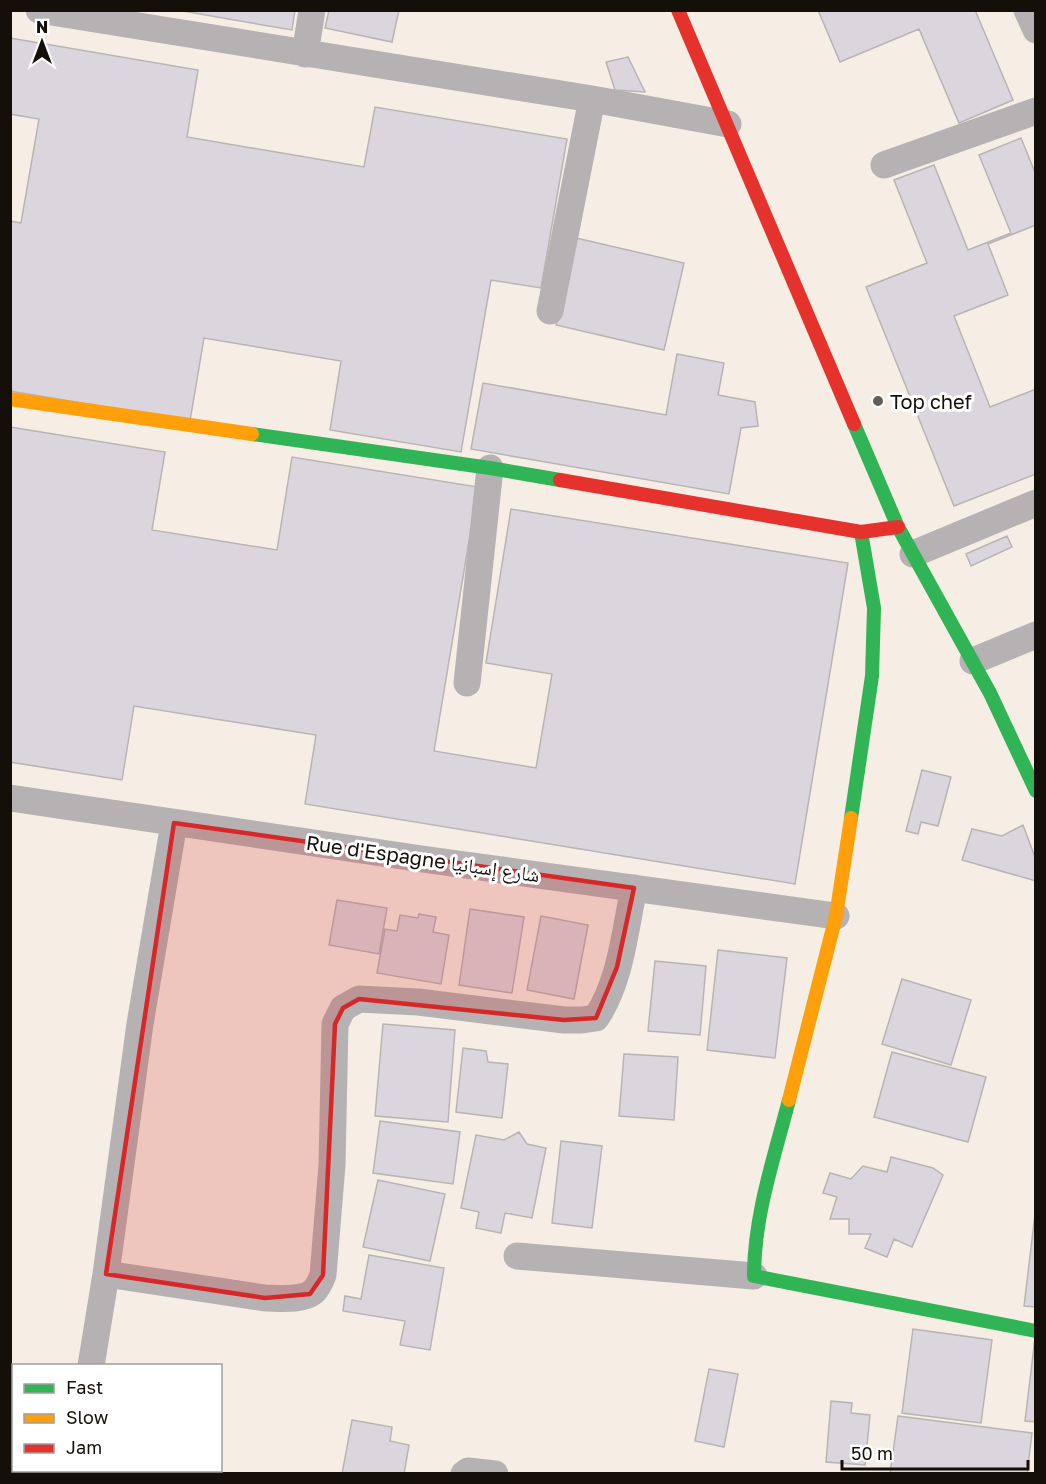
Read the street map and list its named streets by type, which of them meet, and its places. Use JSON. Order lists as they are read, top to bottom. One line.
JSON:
{"streets":{"street":["Rue d'Espagne شارع إسبانيا"]},"places":["Top chef"],"legend":["Fast","Slow","Jam"],"scale_bar":"50 m","north":"top"}
